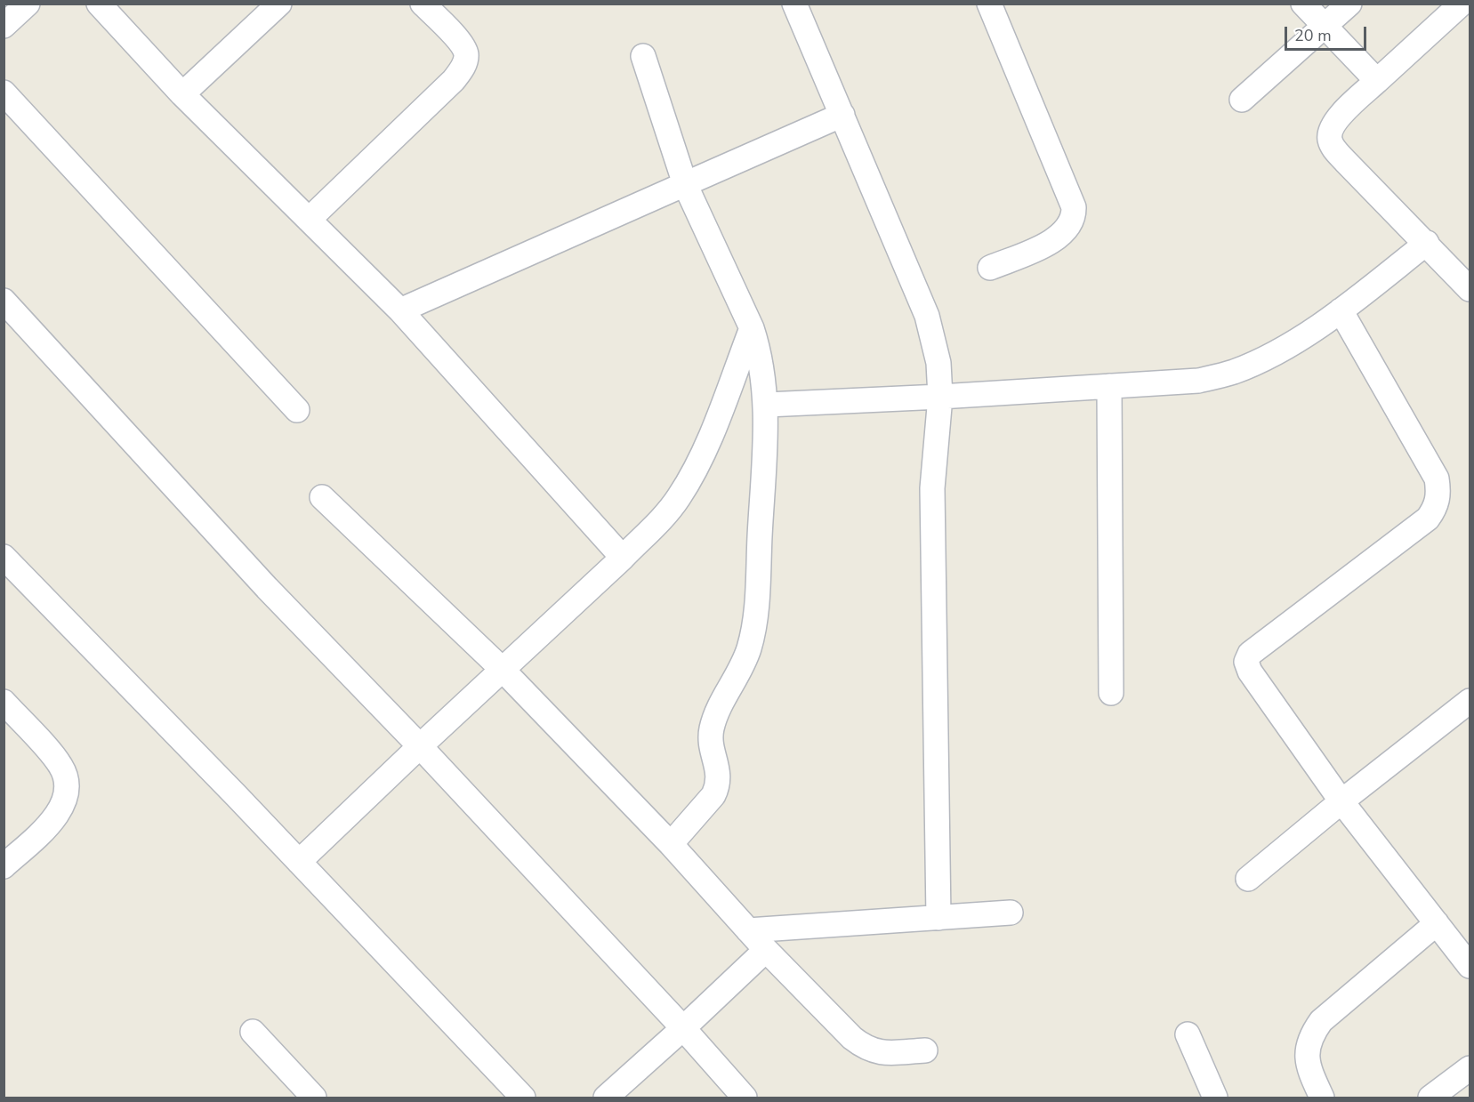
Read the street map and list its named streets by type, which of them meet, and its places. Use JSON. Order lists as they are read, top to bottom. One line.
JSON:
{"scale_bar":"20 m"}
